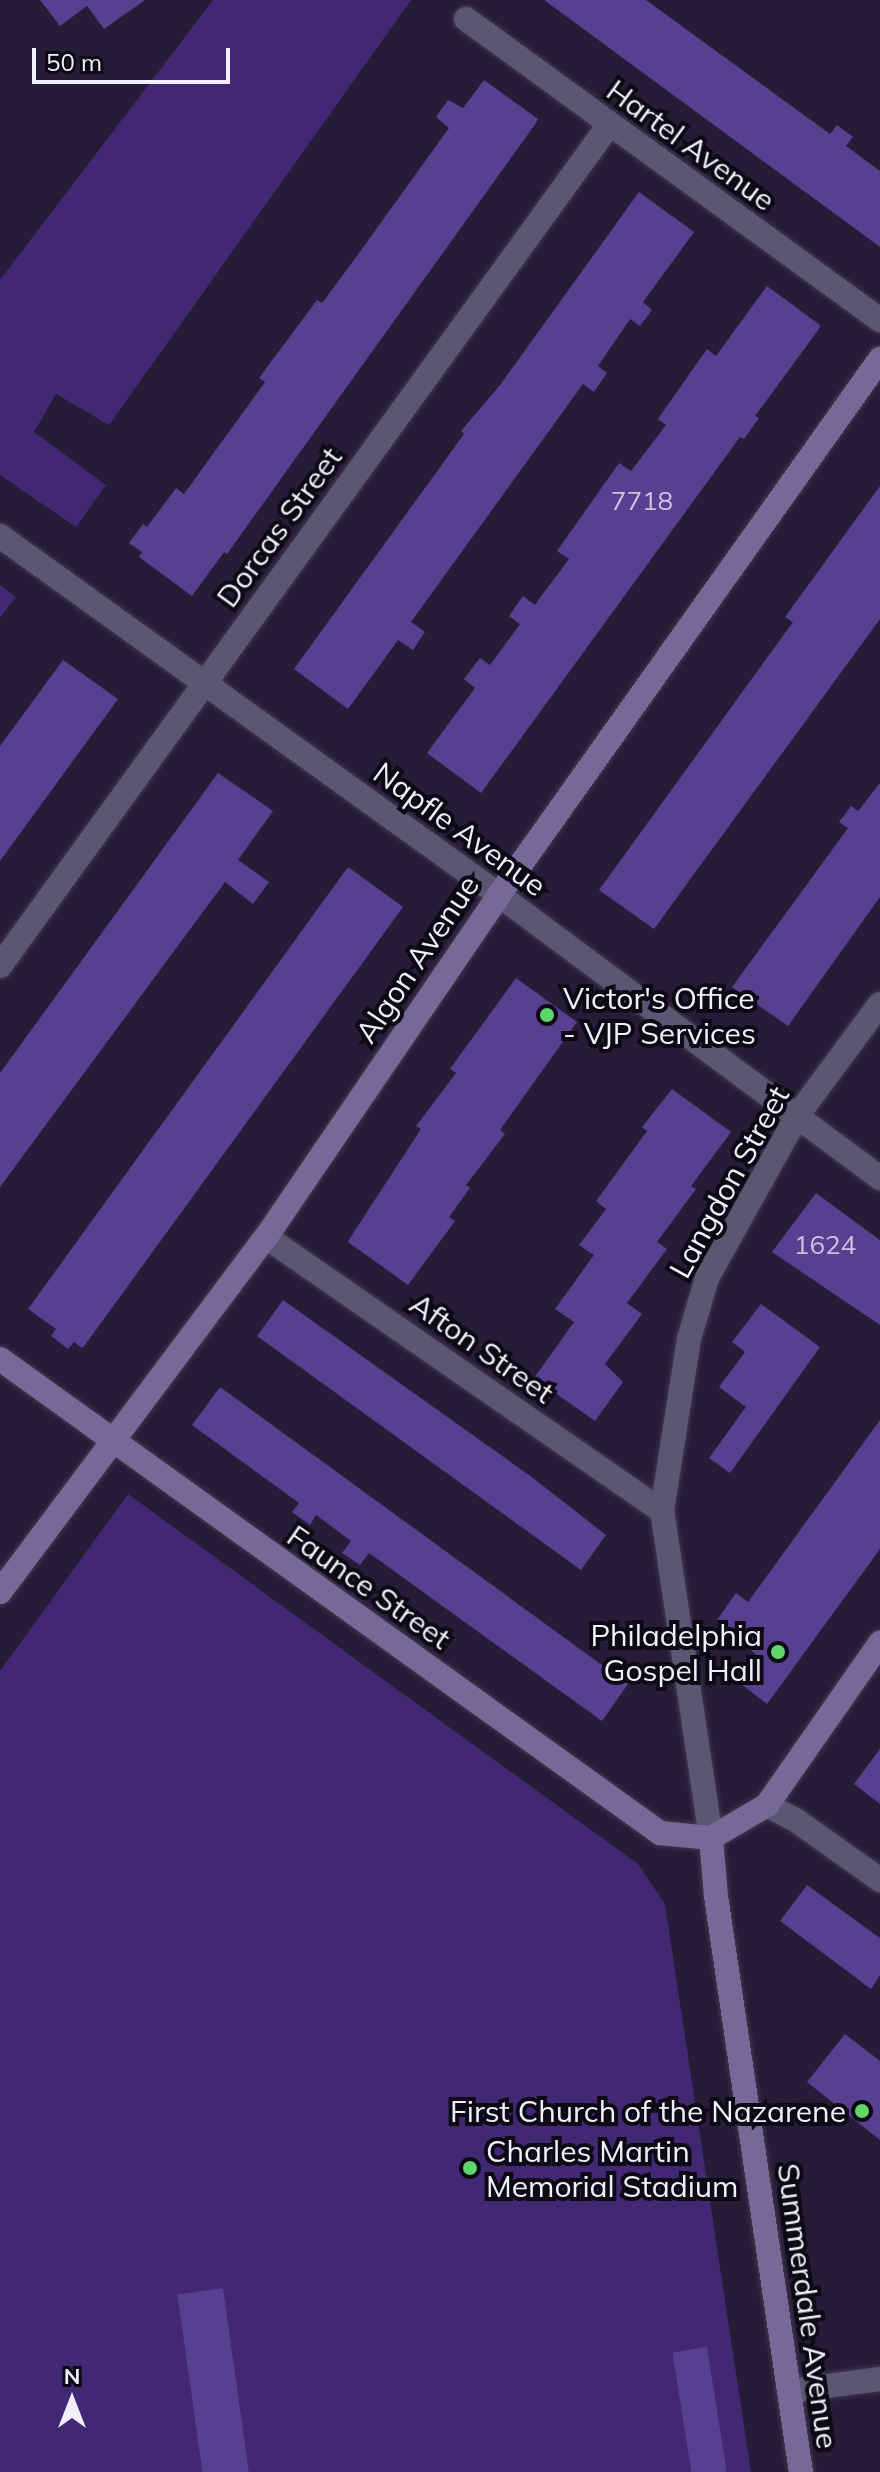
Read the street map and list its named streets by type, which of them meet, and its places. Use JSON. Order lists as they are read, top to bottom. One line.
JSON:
{"streets":{"street":["Hartel Avenue","Dorcas Street","Napfle Avenue","Algon Avenue","Langdon Street","Afton Street","Faunce Street","Summerdale Avenue"]},"crossings":[["Hartel Avenue","Dorcas Street"],["Dorcas Street","Napfle Avenue"],["Napfle Avenue","Algon Avenue"],["Napfle Avenue","Langdon Street"],["Algon Avenue","Afton Street"],["Algon Avenue","Faunce Street"],["Langdon Street","Afton Street"],["Langdon Street","Faunce Street"],["Langdon Street","Summerdale Avenue"],["Faunce Street","Summerdale Avenue"]],"places":["Victor's Office - VJP Services","Philadelphia Gospel Hall","First Church of the Nazarene","Charles Martin Memorial Stadium"],"house_numbers":["7718","1624"],"scale_bar":"50 m","north":"top"}
